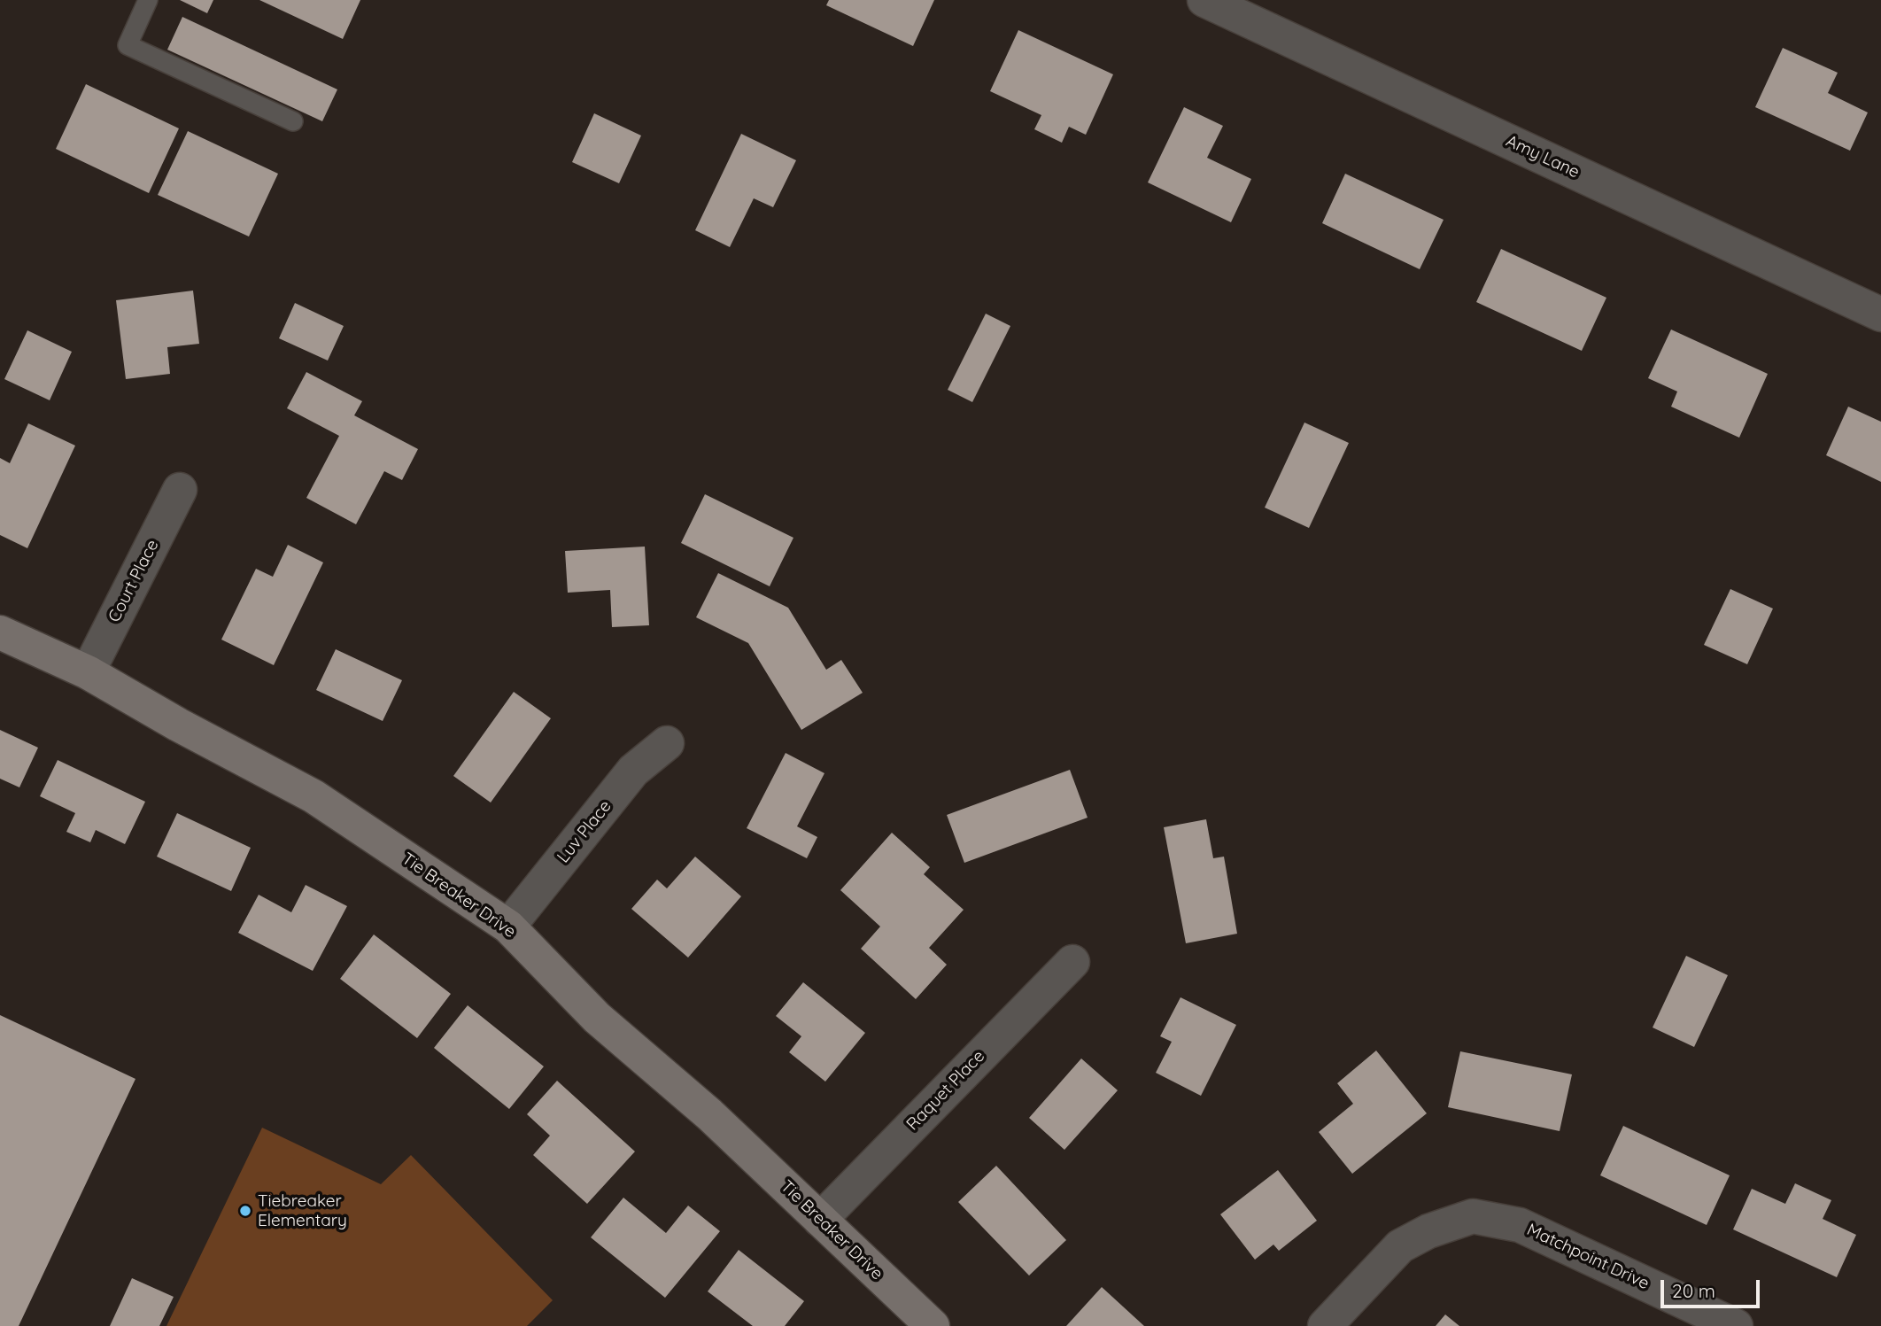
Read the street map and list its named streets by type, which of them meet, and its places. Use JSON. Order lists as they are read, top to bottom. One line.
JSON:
{"streets":{"street":["Amy Lane","Court Place","Luv Place","Tie Breaker Drive","Raquet Place","Matchpoint Drive"]},"crossings":[["Court Place","Tie Breaker Drive"],["Luv Place","Tie Breaker Drive"],["Tie Breaker Drive","Raquet Place"]],"places":["Tiebreaker Elementary"],"scale_bar":"20 m"}
